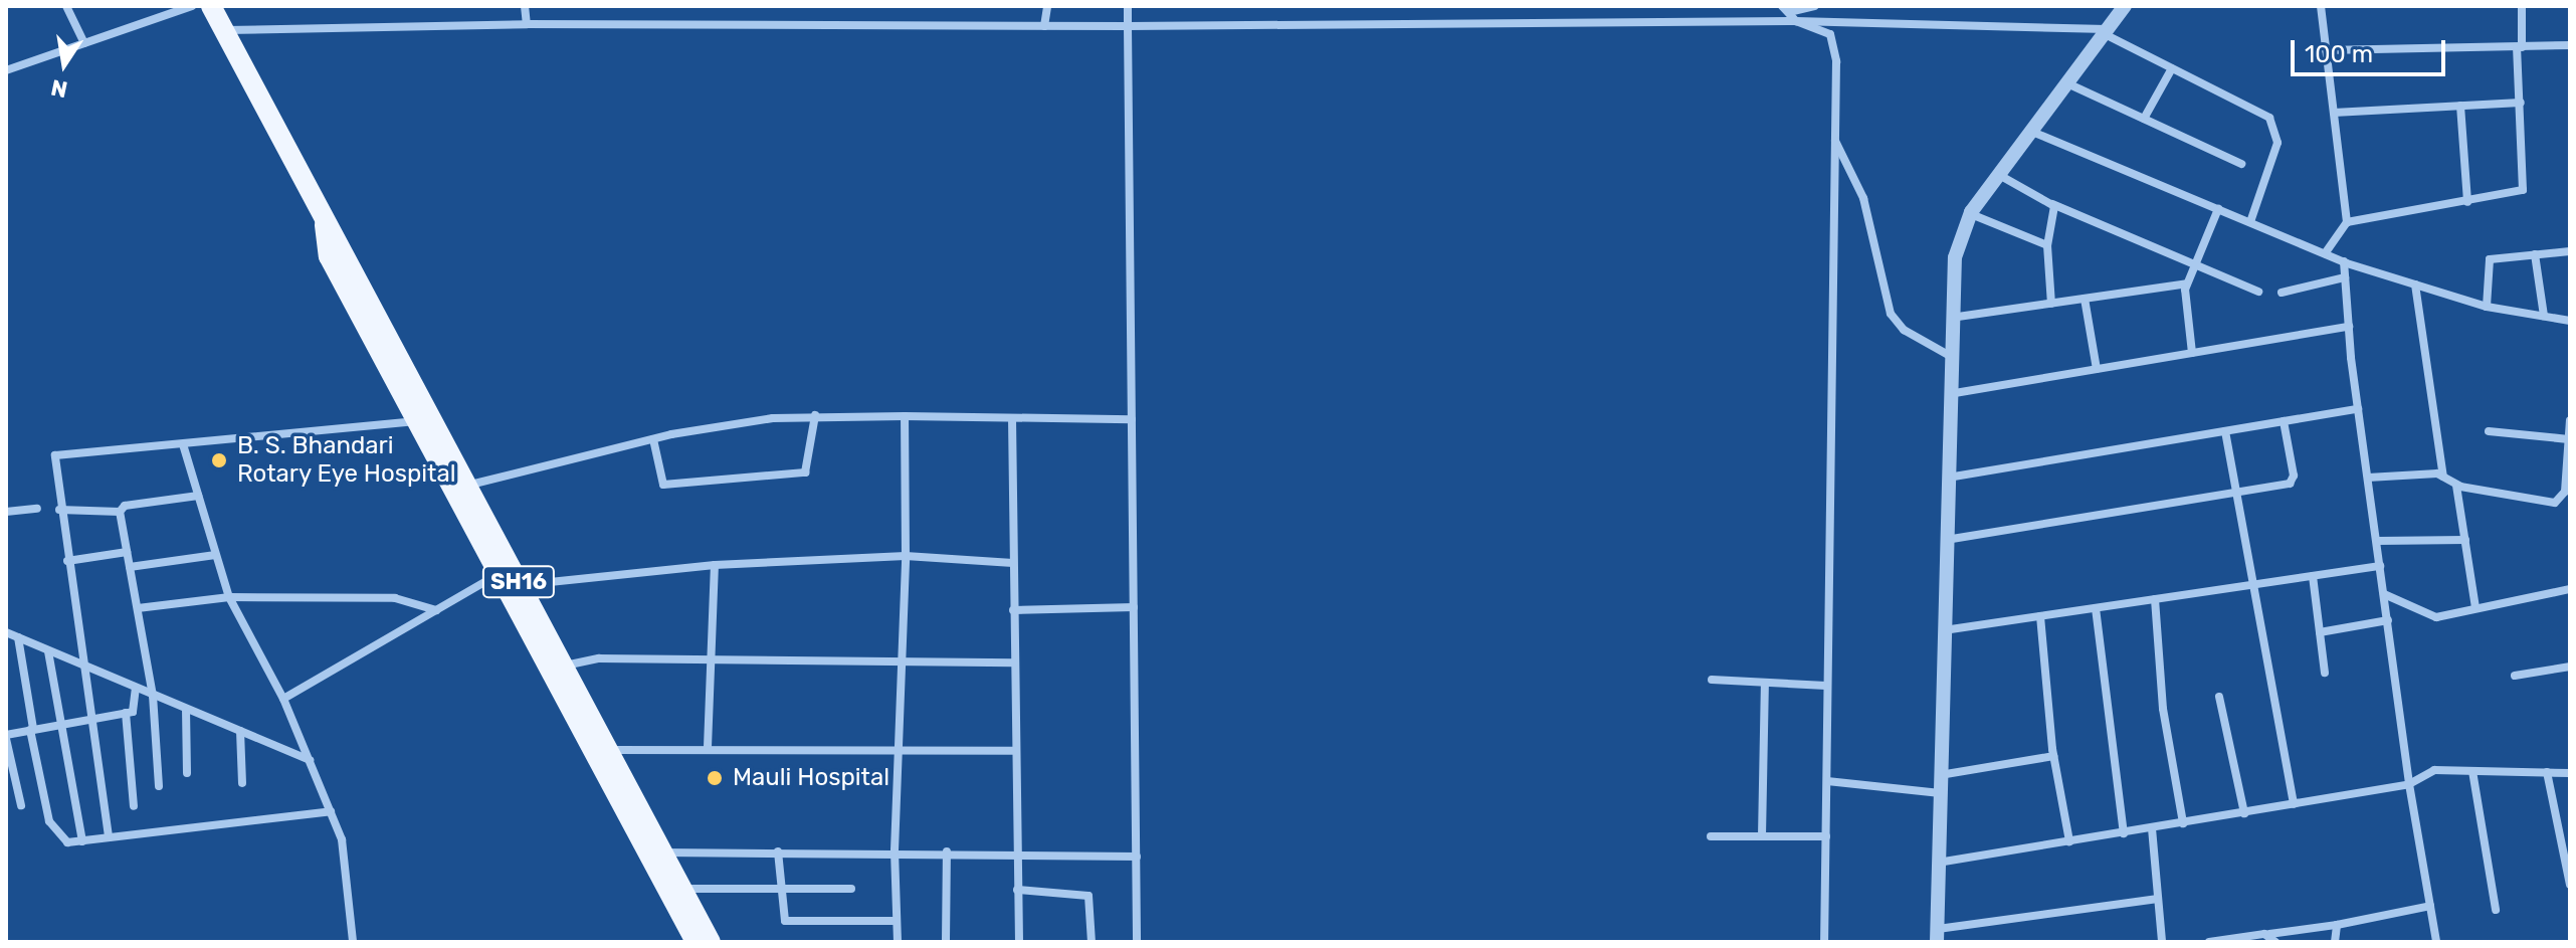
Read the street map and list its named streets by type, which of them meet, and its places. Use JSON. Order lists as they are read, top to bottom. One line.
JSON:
{"streets":{"main road":["SH16"]},"places":["B. S. Bhandari Rotary Eye Hospital","Mauli Hospital"],"scale_bar":"100 m","north":"bottom"}
